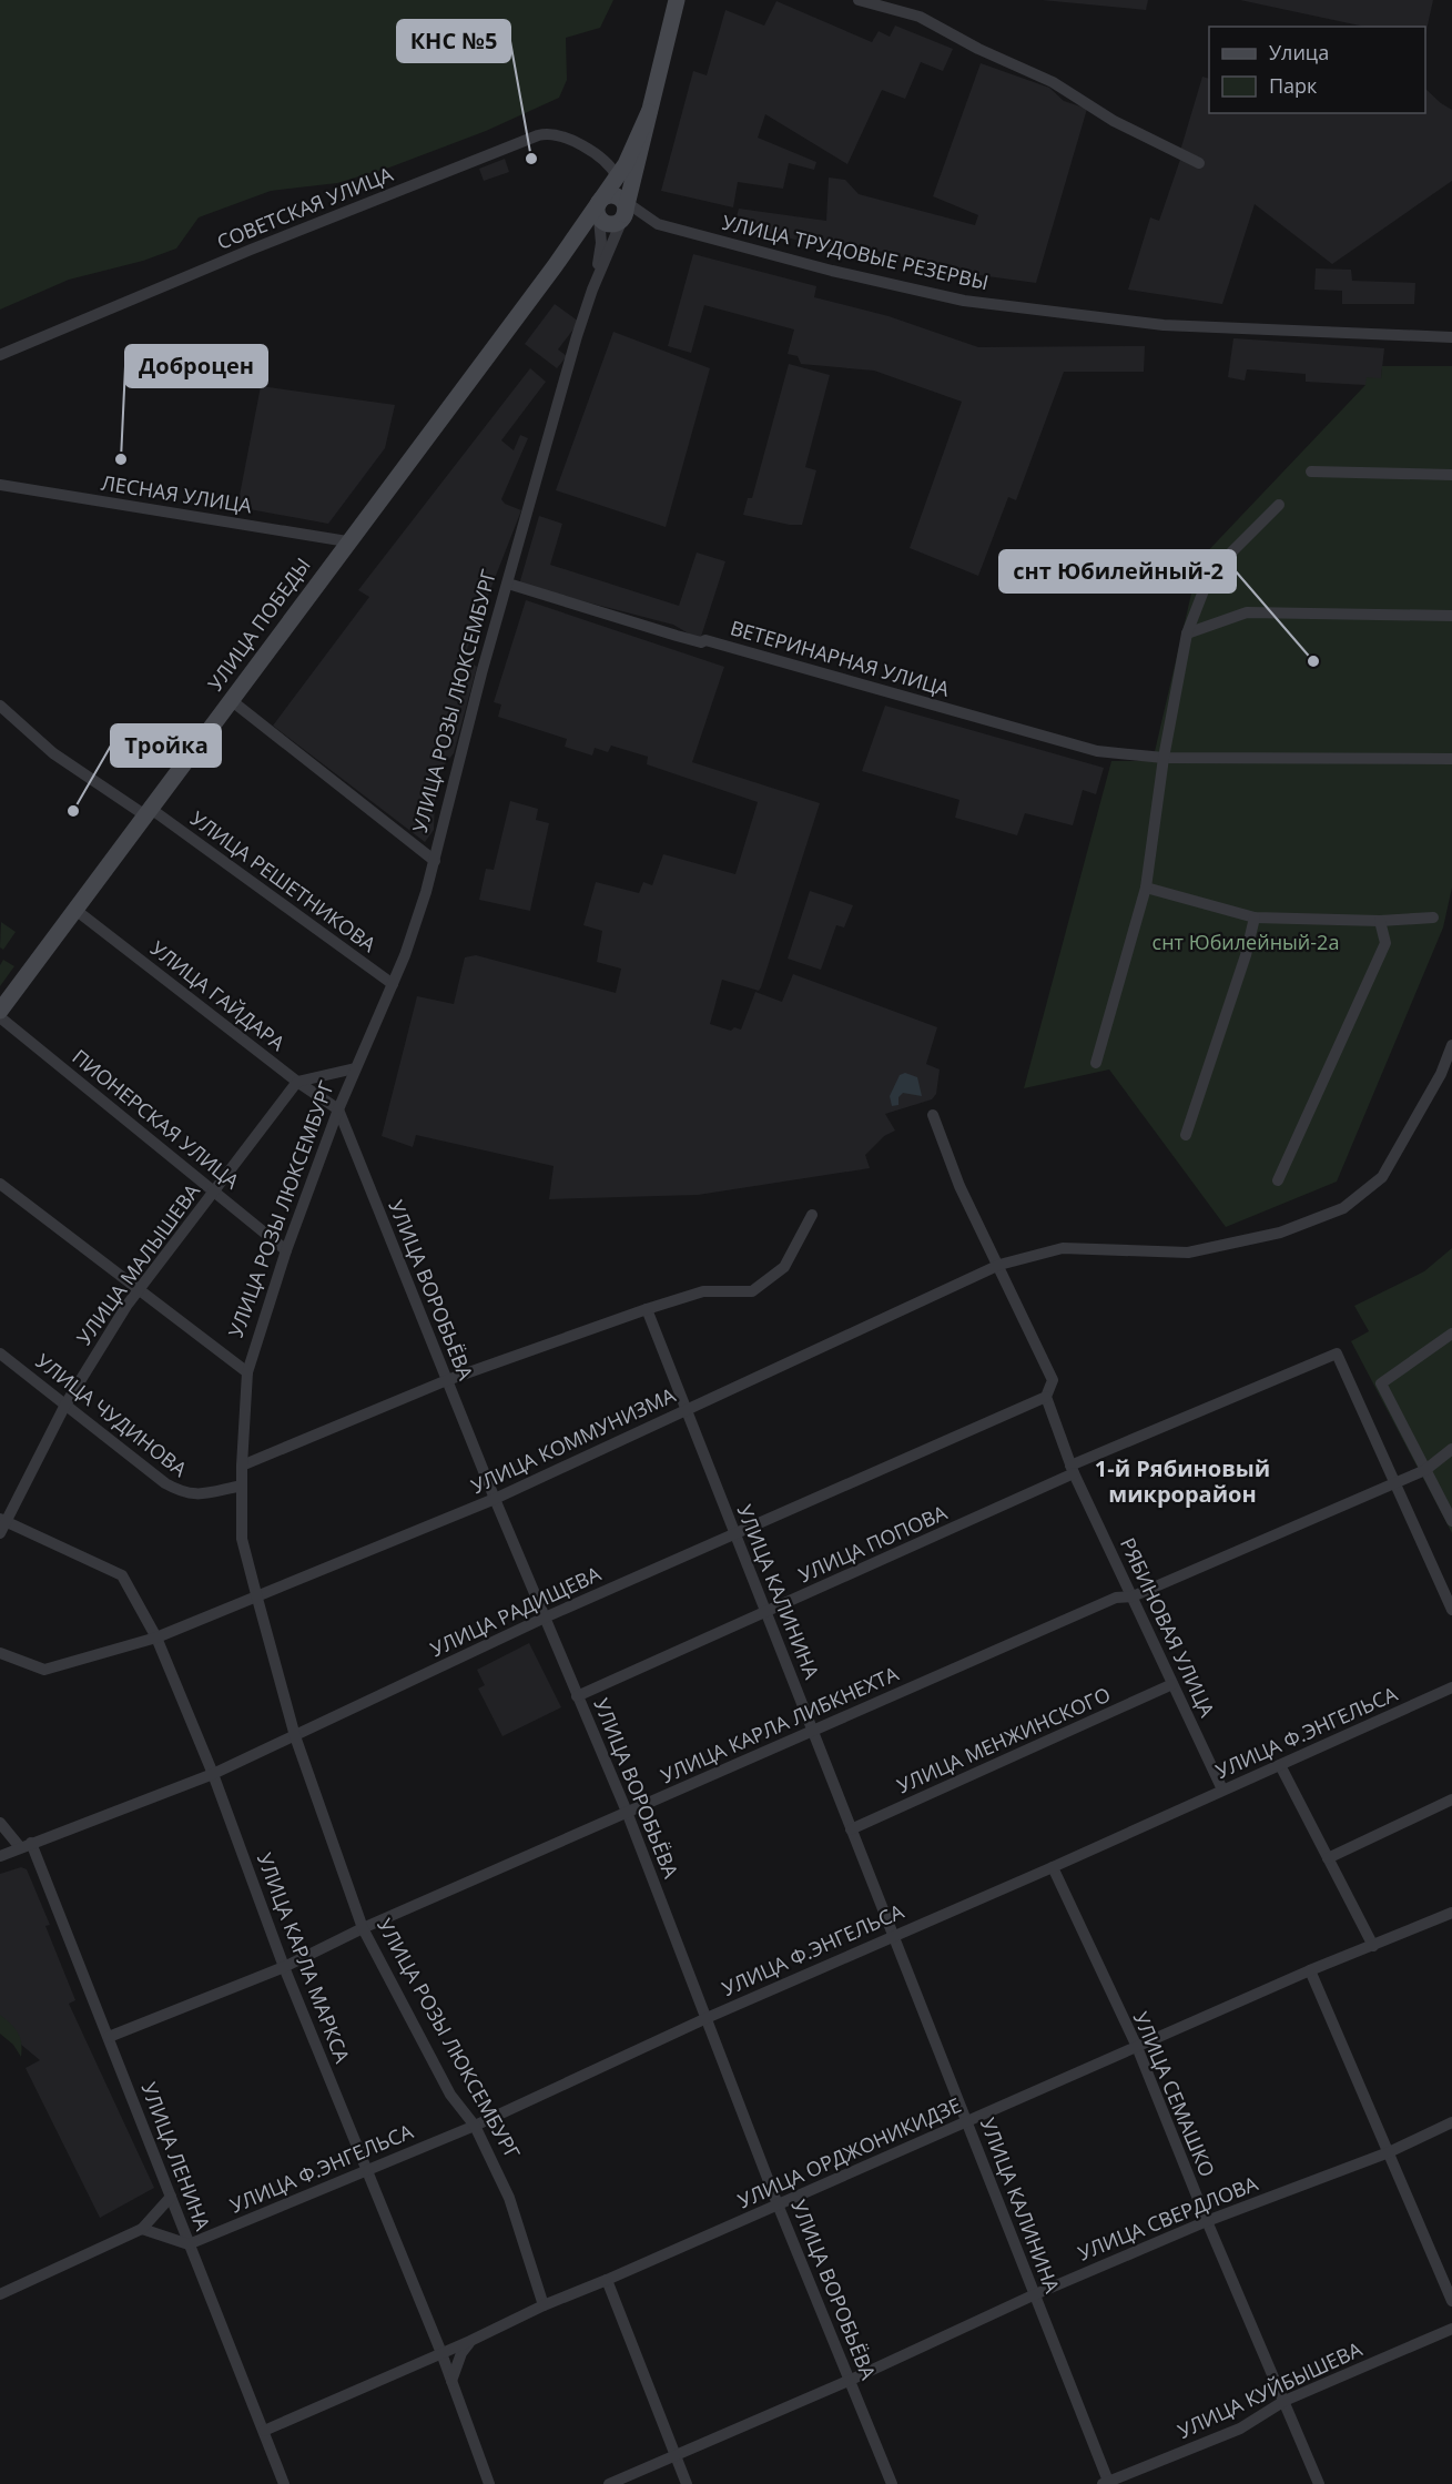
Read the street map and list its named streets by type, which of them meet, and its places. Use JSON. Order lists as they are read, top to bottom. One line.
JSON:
{"streets":{"street":["СОВЕТСКАЯ УЛИЦА","УЛИЦА ТРУДОВЫЕ РЕЗЕРВЫ","ЛЕСНАЯ УЛИЦА","УЛИЦА ПОБЕДЫ","ВЕТЕРИНАРНАЯ УЛИЦА","УЛИЦА РОЗЫ ЛЮКСЕМБУРГ","УЛИЦА РЕШЕТНИКОВА","УЛИЦА ГАЙДАРА","ПИОНЕРСКАЯ УЛИЦА","УЛИЦА МАЛЫШЕВА","УЛИЦА ВОРОБЬЁВА","УЛИЦА ЧУДИНОВА","УЛИЦА КОММУНИЗМА","УЛИЦА ПОПОВА","УЛИЦА КАЛИНИНА","УЛИЦА РАДИЩЕВА","РЯБИНОВАЯ УЛИЦА","УЛИЦА КАРЛА ЛИБКНЕХТА","УЛИЦА Ф.ЭНГЕЛЬСА","УЛИЦА МЕНЖИНСКОГО","УЛИЦА КАРЛА МАРКСА","УЛИЦА СЕМАШКО","УЛИЦА ОРДЖОНИКИДЗЕ","УЛИЦА ЛЕНИНА","УЛИЦА СВЕРДЛОВА","УЛИЦА КУЙБЫШЕВА"]},"crossings":[["СОВЕТСКАЯ УЛИЦА","УЛИЦА РОЗЫ ЛЮКСЕМБУРГ"],["УЛИЦА ТРУДОВЫЕ РЕЗЕРВЫ","УЛИЦА ПОБЕДЫ"],["УЛИЦА ТРУДОВЫЕ РЕЗЕРВЫ","УЛИЦА РОЗЫ ЛЮКСЕМБУРГ"],["ЛЕСНАЯ УЛИЦА","УЛИЦА ПОБЕДЫ"],["УЛИЦА ПОБЕДЫ","УЛИЦА РОЗЫ ЛЮКСЕМБУРГ"],["УЛИЦА ПОБЕДЫ","УЛИЦА РЕШЕТНИКОВА"],["УЛИЦА ПОБЕДЫ","УЛИЦА ГАЙДАРА"],["ВЕТЕРИНАРНАЯ УЛИЦА","УЛИЦА РОЗЫ ЛЮКСЕМБУРГ"],["УЛИЦА РОЗЫ ЛЮКСЕМБУРГ","УЛИЦА РЕШЕТНИКОВА"],["УЛИЦА РОЗЫ ЛЮКСЕМБУРГ","УЛИЦА ГАЙДАРА"],["УЛИЦА РОЗЫ ЛЮКСЕМБУРГ","ПИОНЕРСКАЯ УЛИЦА"],["УЛИЦА РОЗЫ ЛЮКСЕМБУРГ","УЛИЦА ВОРОБЬЁВА"],["УЛИЦА РОЗЫ ЛЮКСЕМБУРГ","УЛИЦА ЧУДИНОВА"],["УЛИЦА РОЗЫ ЛЮКСЕМБУРГ","УЛИЦА КОММУНИЗМА"],["УЛИЦА РОЗЫ ЛЮКСЕМБУРГ","УЛИЦА РАДИЩЕВА"],["УЛИЦА РОЗЫ ЛЮКСЕМБУРГ","УЛИЦА КАРЛА ЛИБКНЕХТА"],["УЛИЦА РОЗЫ ЛЮКСЕМБУРГ","УЛИЦА Ф.ЭНГЕЛЬСА"],["УЛИЦА РОЗЫ ЛЮКСЕМБУРГ","УЛИЦА ОРДЖОНИКИДЗЕ"],["УЛИЦА ГАЙДАРА","УЛИЦА МАЛЫШЕВА"],["УЛИЦА ГАЙДАРА","УЛИЦА ВОРОБЬЁВА"],["ПИОНЕРСКАЯ УЛИЦА","УЛИЦА МАЛЫШЕВА"],["УЛИЦА МАЛЫШЕВА","УЛИЦА ЧУДИНОВА"],["УЛИЦА МАЛЫШЕВА","УЛИЦА КАРЛА МАРКСА"],["УЛИЦА ВОРОБЬЁВА","УЛИЦА КОММУНИЗМА"],["УЛИЦА ВОРОБЬЁВА","УЛИЦА ПОПОВА"],["УЛИЦА ВОРОБЬЁВА","УЛИЦА РАДИЩЕВА"],["УЛИЦА ВОРОБЬЁВА","УЛИЦА КАРЛА ЛИБКНЕХТА"],["УЛИЦА ВОРОБЬЁВА","УЛИЦА Ф.ЭНГЕЛЬСА"],["УЛИЦА ВОРОБЬЁВА","УЛИЦА ОРДЖОНИКИДЗЕ"],["УЛИЦА ВОРОБЬЁВА","УЛИЦА СВЕРДЛОВА"],["УЛИЦА КОММУНИЗМА","УЛИЦА КАЛИНИНА"],["УЛИЦА КОММУНИЗМА","РЯБИНОВАЯ УЛИЦА"],["УЛИЦА КОММУНИЗМА","УЛИЦА КАРЛА МАРКСА"],["УЛИЦА ПОПОВА","УЛИЦА КАЛИНИНА"],["УЛИЦА ПОПОВА","РЯБИНОВАЯ УЛИЦА"],["УЛИЦА ПОПОВА","УЛИЦА КАРЛА ЛИБКНЕХТА"],["УЛИЦА КАЛИНИНА","УЛИЦА РАДИЩЕВА"],["УЛИЦА КАЛИНИНА","УЛИЦА КАРЛА ЛИБКНЕХТА"],["УЛИЦА КАЛИНИНА","УЛИЦА Ф.ЭНГЕЛЬСА"],["УЛИЦА КАЛИНИНА","УЛИЦА МЕНЖИНСКОГО"],["УЛИЦА КАЛИНИНА","УЛИЦА ОРДЖОНИКИДЗЕ"],["УЛИЦА КАЛИНИНА","УЛИЦА СВЕРДЛОВА"],["УЛИЦА КАЛИНИНА","УЛИЦА КУЙБЫШЕВА"],["УЛИЦА РАДИЩЕВА","РЯБИНОВАЯ УЛИЦА"],["УЛИЦА РАДИЩЕВА","УЛИЦА КАРЛА МАРКСА"],["УЛИЦА РАДИЩЕВА","УЛИЦА ЛЕНИНА"],["РЯБИНОВАЯ УЛИЦА","УЛИЦА КАРЛА ЛИБКНЕХТА"],["РЯБИНОВАЯ УЛИЦА","УЛИЦА Ф.ЭНГЕЛЬСА"],["РЯБИНОВАЯ УЛИЦА","УЛИЦА МЕНЖИНСКОГО"],["УЛИЦА КАРЛА ЛИБКНЕХТА","УЛИЦА КАРЛА МАРКСА"],["УЛИЦА КАРЛА ЛИБКНЕХТА","УЛИЦА ЛЕНИНА"],["УЛИЦА Ф.ЭНГЕЛЬСА","УЛИЦА КАРЛА МАРКСА"],["УЛИЦА Ф.ЭНГЕЛЬСА","УЛИЦА СЕМАШКО"],["УЛИЦА Ф.ЭНГЕЛЬСА","УЛИЦА ЛЕНИНА"],["УЛИЦА КАРЛА МАРКСА","УЛИЦА ОРДЖОНИКИДЗЕ"],["УЛИЦА СЕМАШКО","УЛИЦА ОРДЖОНИКИДЗЕ"],["УЛИЦА СЕМАШКО","УЛИЦА СВЕРДЛОВА"],["УЛИЦА СЕМАШКО","УЛИЦА КУЙБЫШЕВА"],["УЛИЦА ОРДЖОНИКИДЗЕ","УЛИЦА ЛЕНИНА"]],"districts":["1-й Рябиновый микрорайон"],"parks":["снт Юбилейный-2а"],"places":["КНС №5","Доброцен","снт Юбилейный-2","Тройка"],"legend":["Улица","Парк"]}
